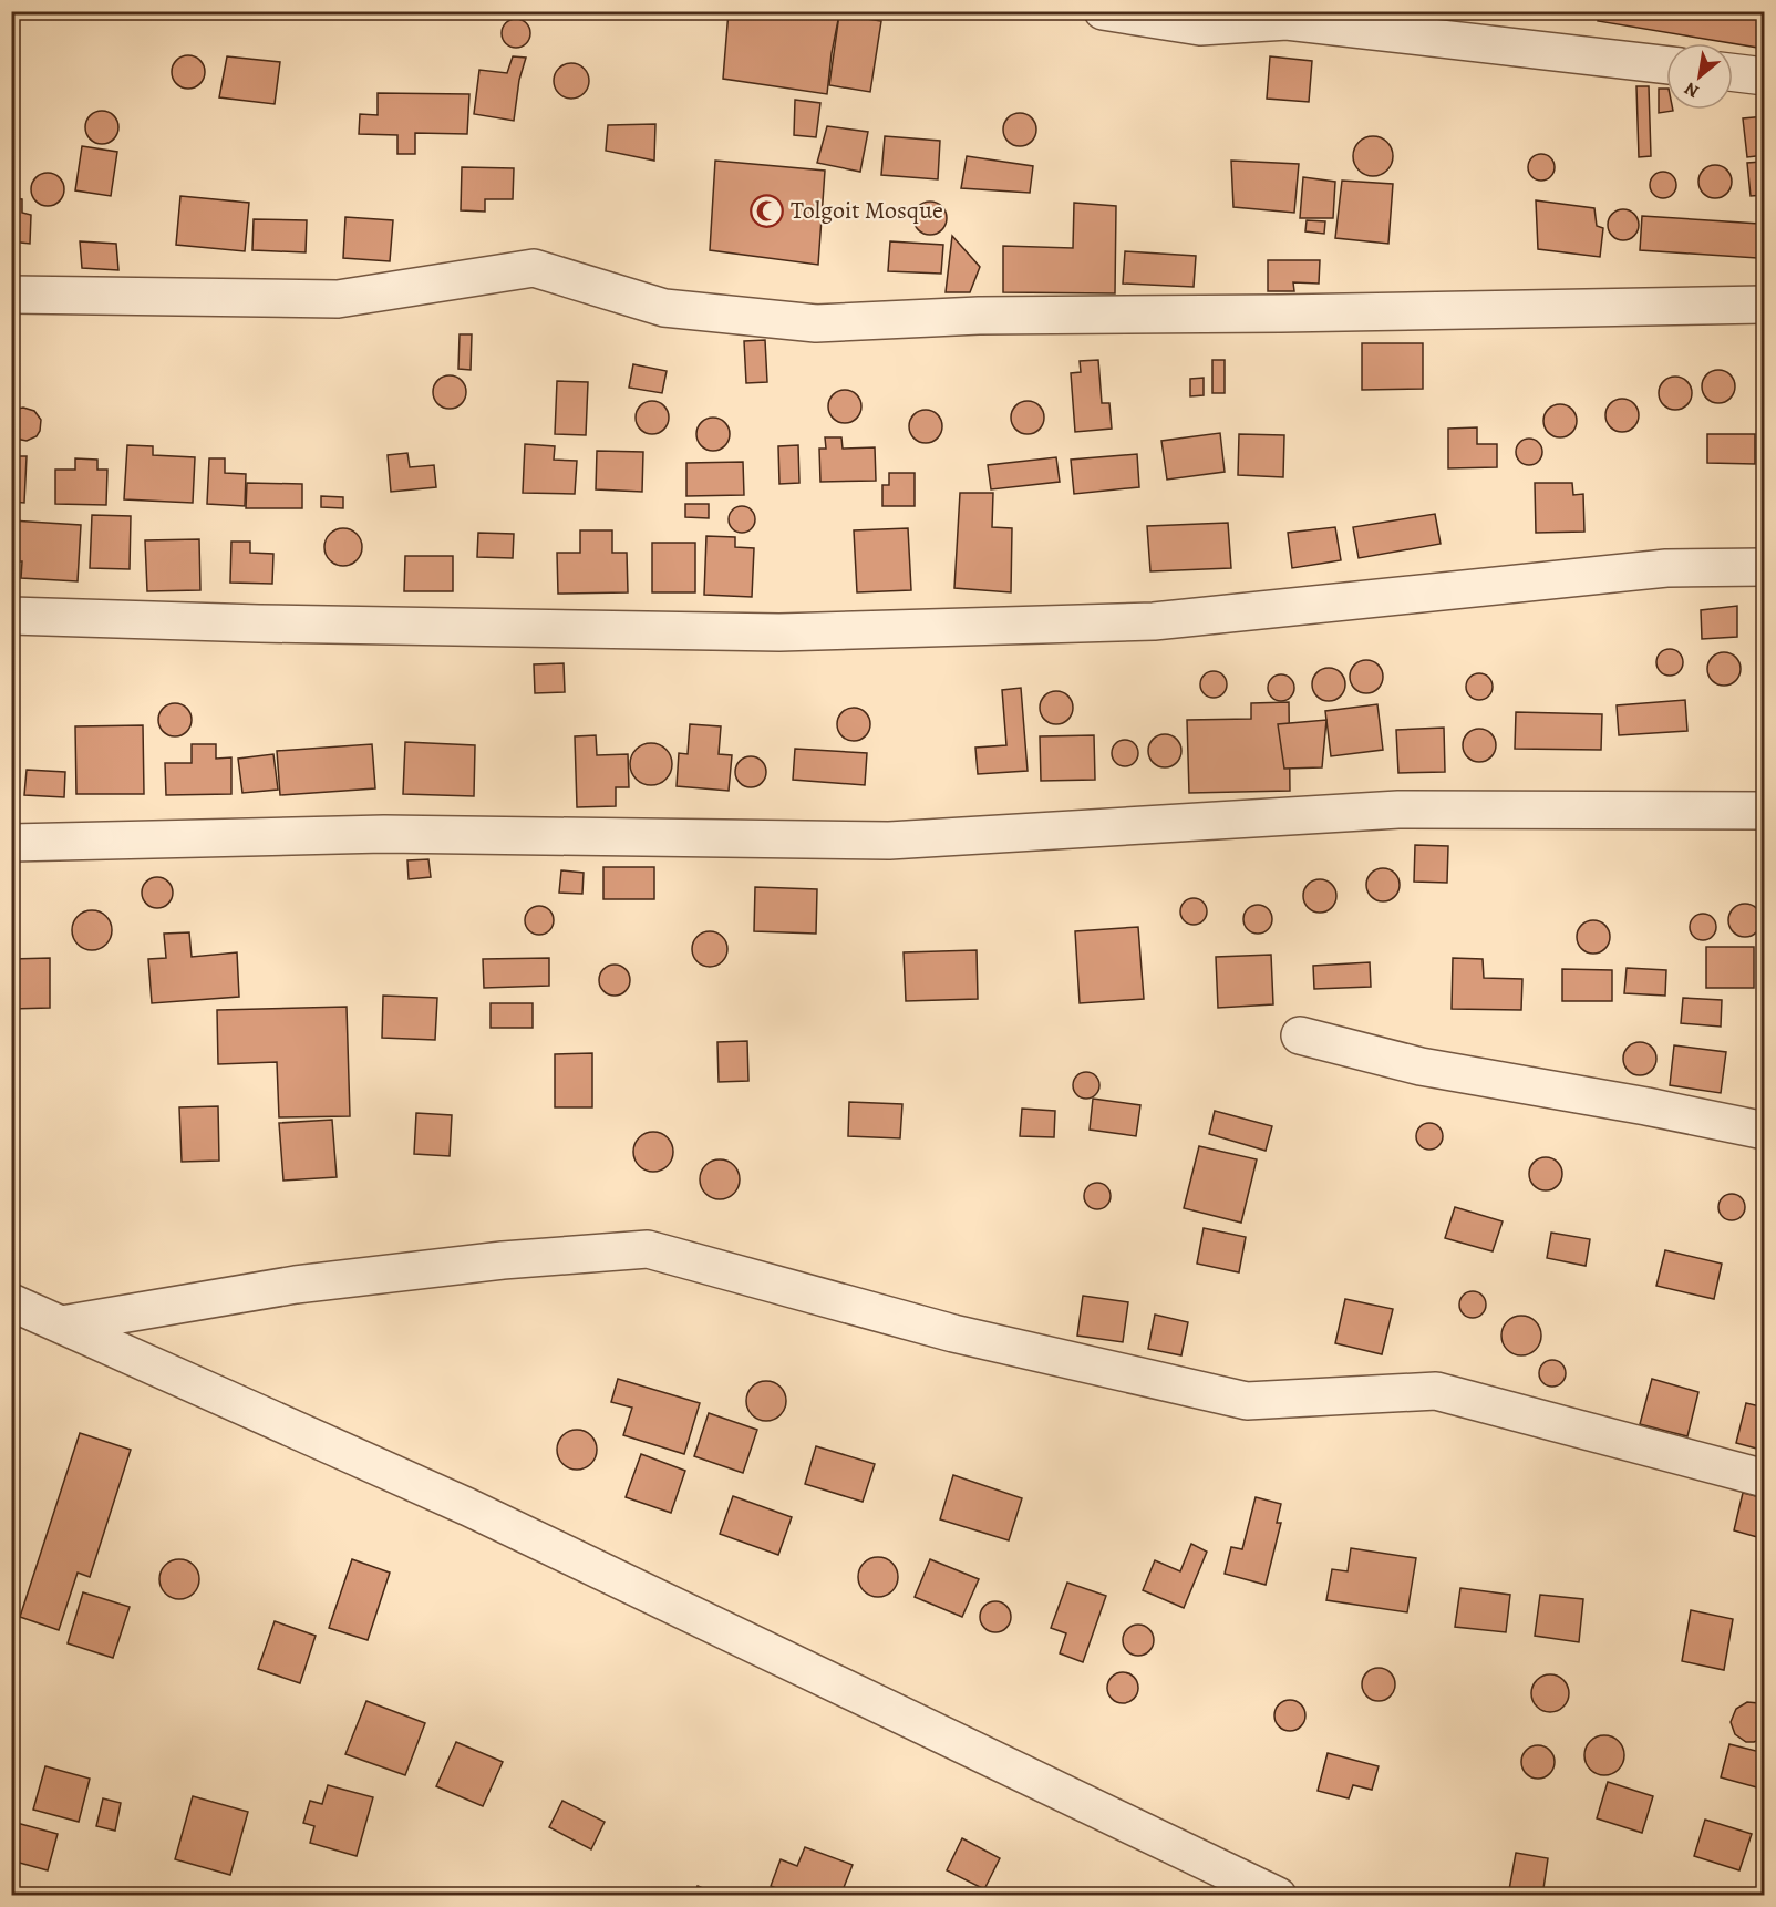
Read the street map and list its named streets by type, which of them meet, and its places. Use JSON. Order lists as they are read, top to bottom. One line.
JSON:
{"places":{"mosque":["Tolgoit Mosque"]},"north":"bottom left"}
